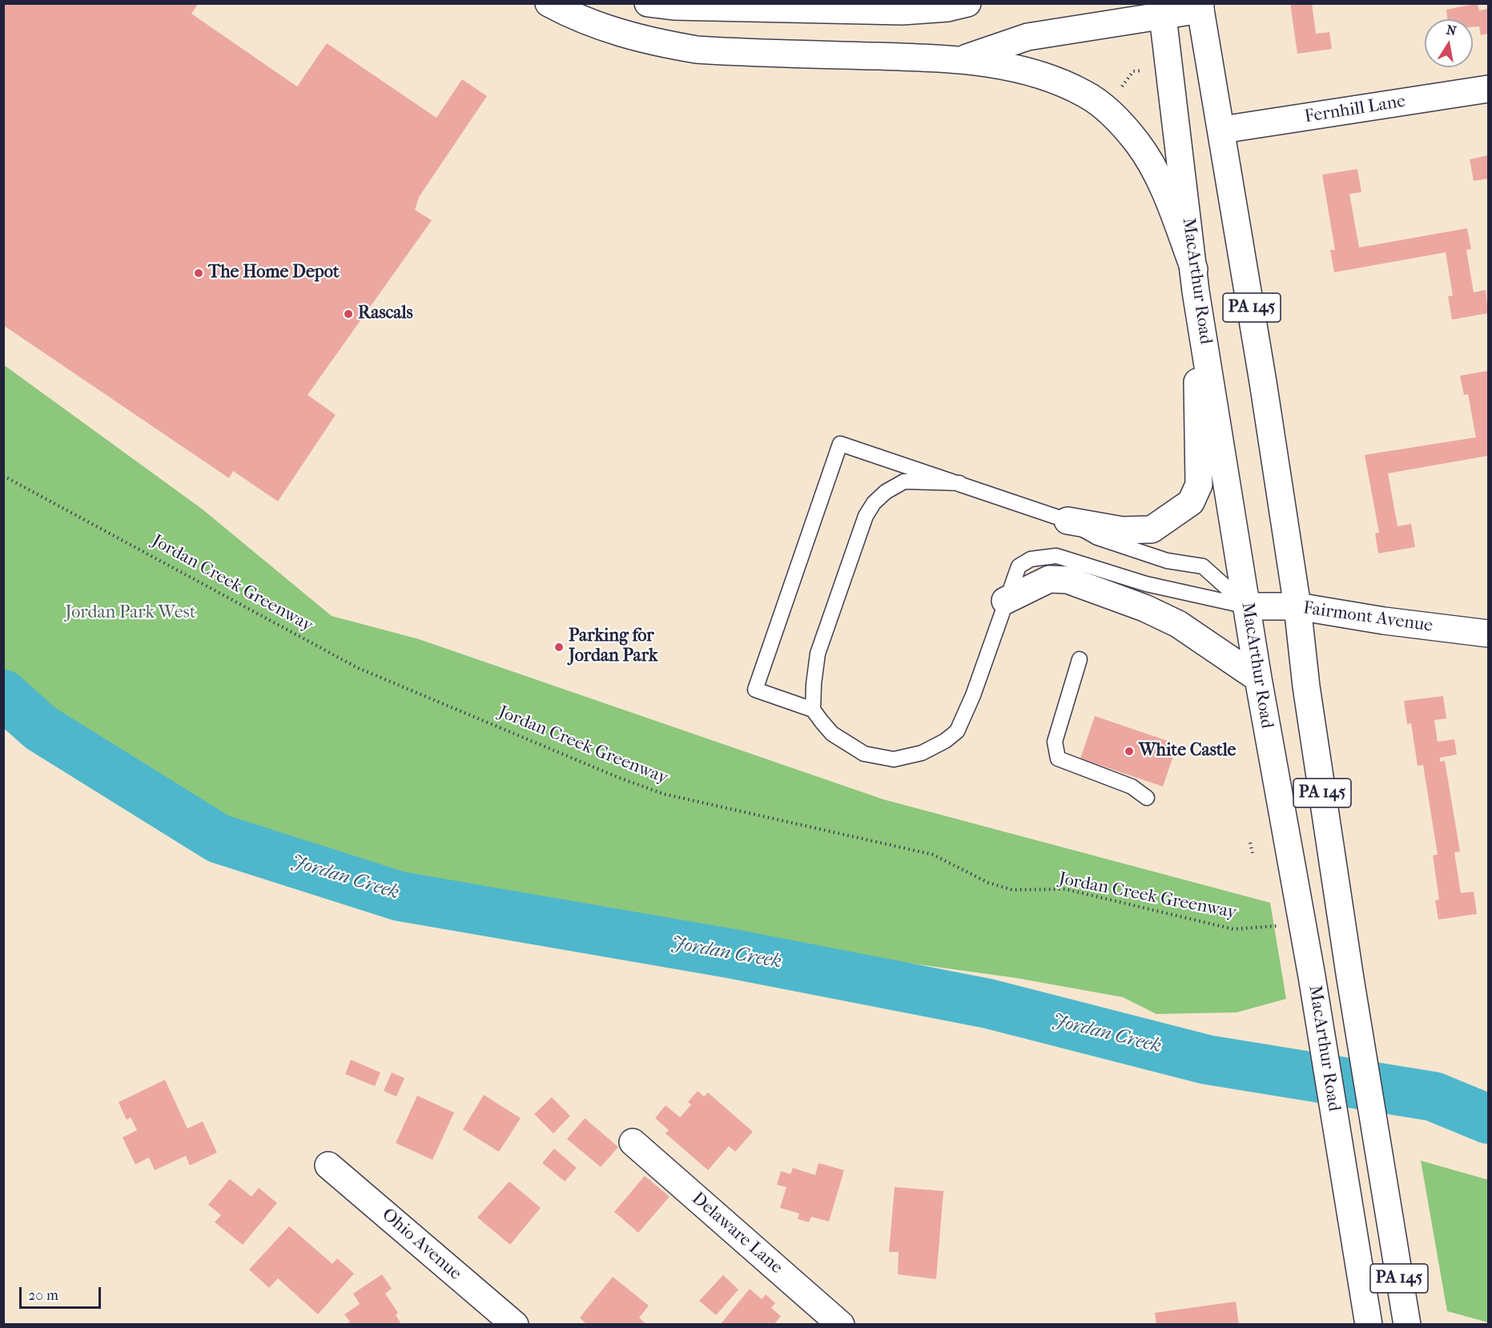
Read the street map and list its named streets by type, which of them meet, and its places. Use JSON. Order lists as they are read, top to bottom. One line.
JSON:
{"streets":{"main road":["Fernhill Lane","MacArthur Road","PA 145","Fairmont Avenue","Delaware Lane","Ohio Avenue"],"path":["Jordan Creek Greenway"]},"crossings":[["Fernhill Lane","MacArthur Road"],["MacArthur Road","Fairmont Avenue"]],"water":["Jordan Creek"],"parks":["Jordan Park West"],"places":["The Home Depot","Rascals","Parking for Jordan Park","White Castle"],"scale_bar":"20 m","north":"top"}
